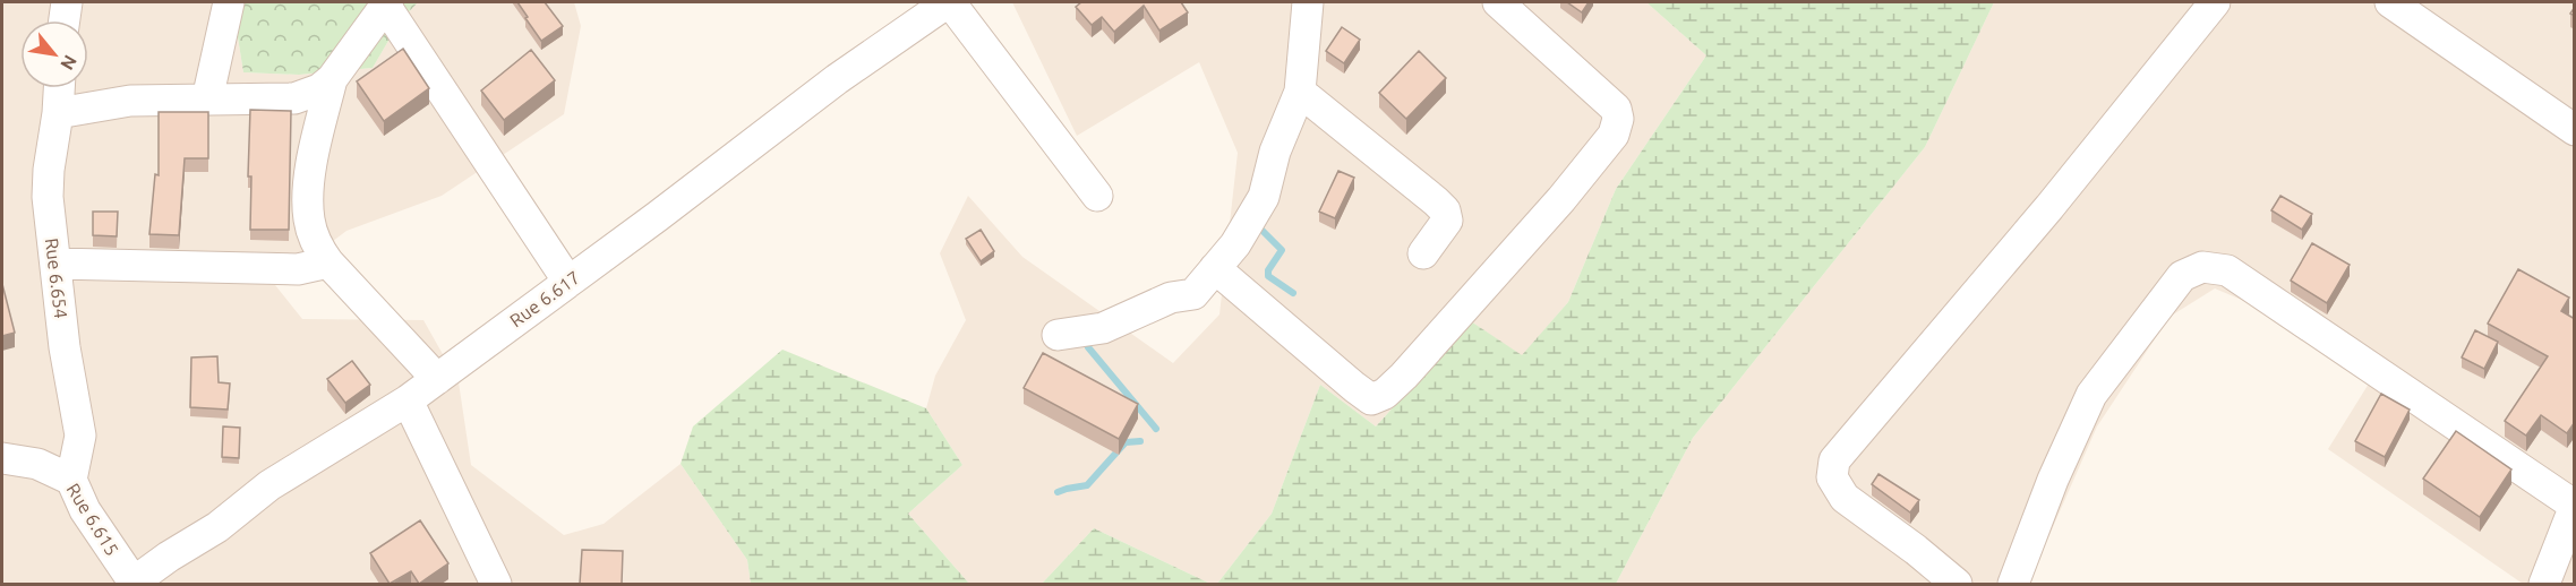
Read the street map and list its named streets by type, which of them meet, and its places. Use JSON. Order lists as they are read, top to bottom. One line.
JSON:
{"streets":{"street":["Rue 6.654","Rue 6.617","Rue 6.615"]},"crossings":[["Rue 6.654","Rue 6.615"],["Rue 6.617","Rue 6.615"]],"north":"bottom right"}
